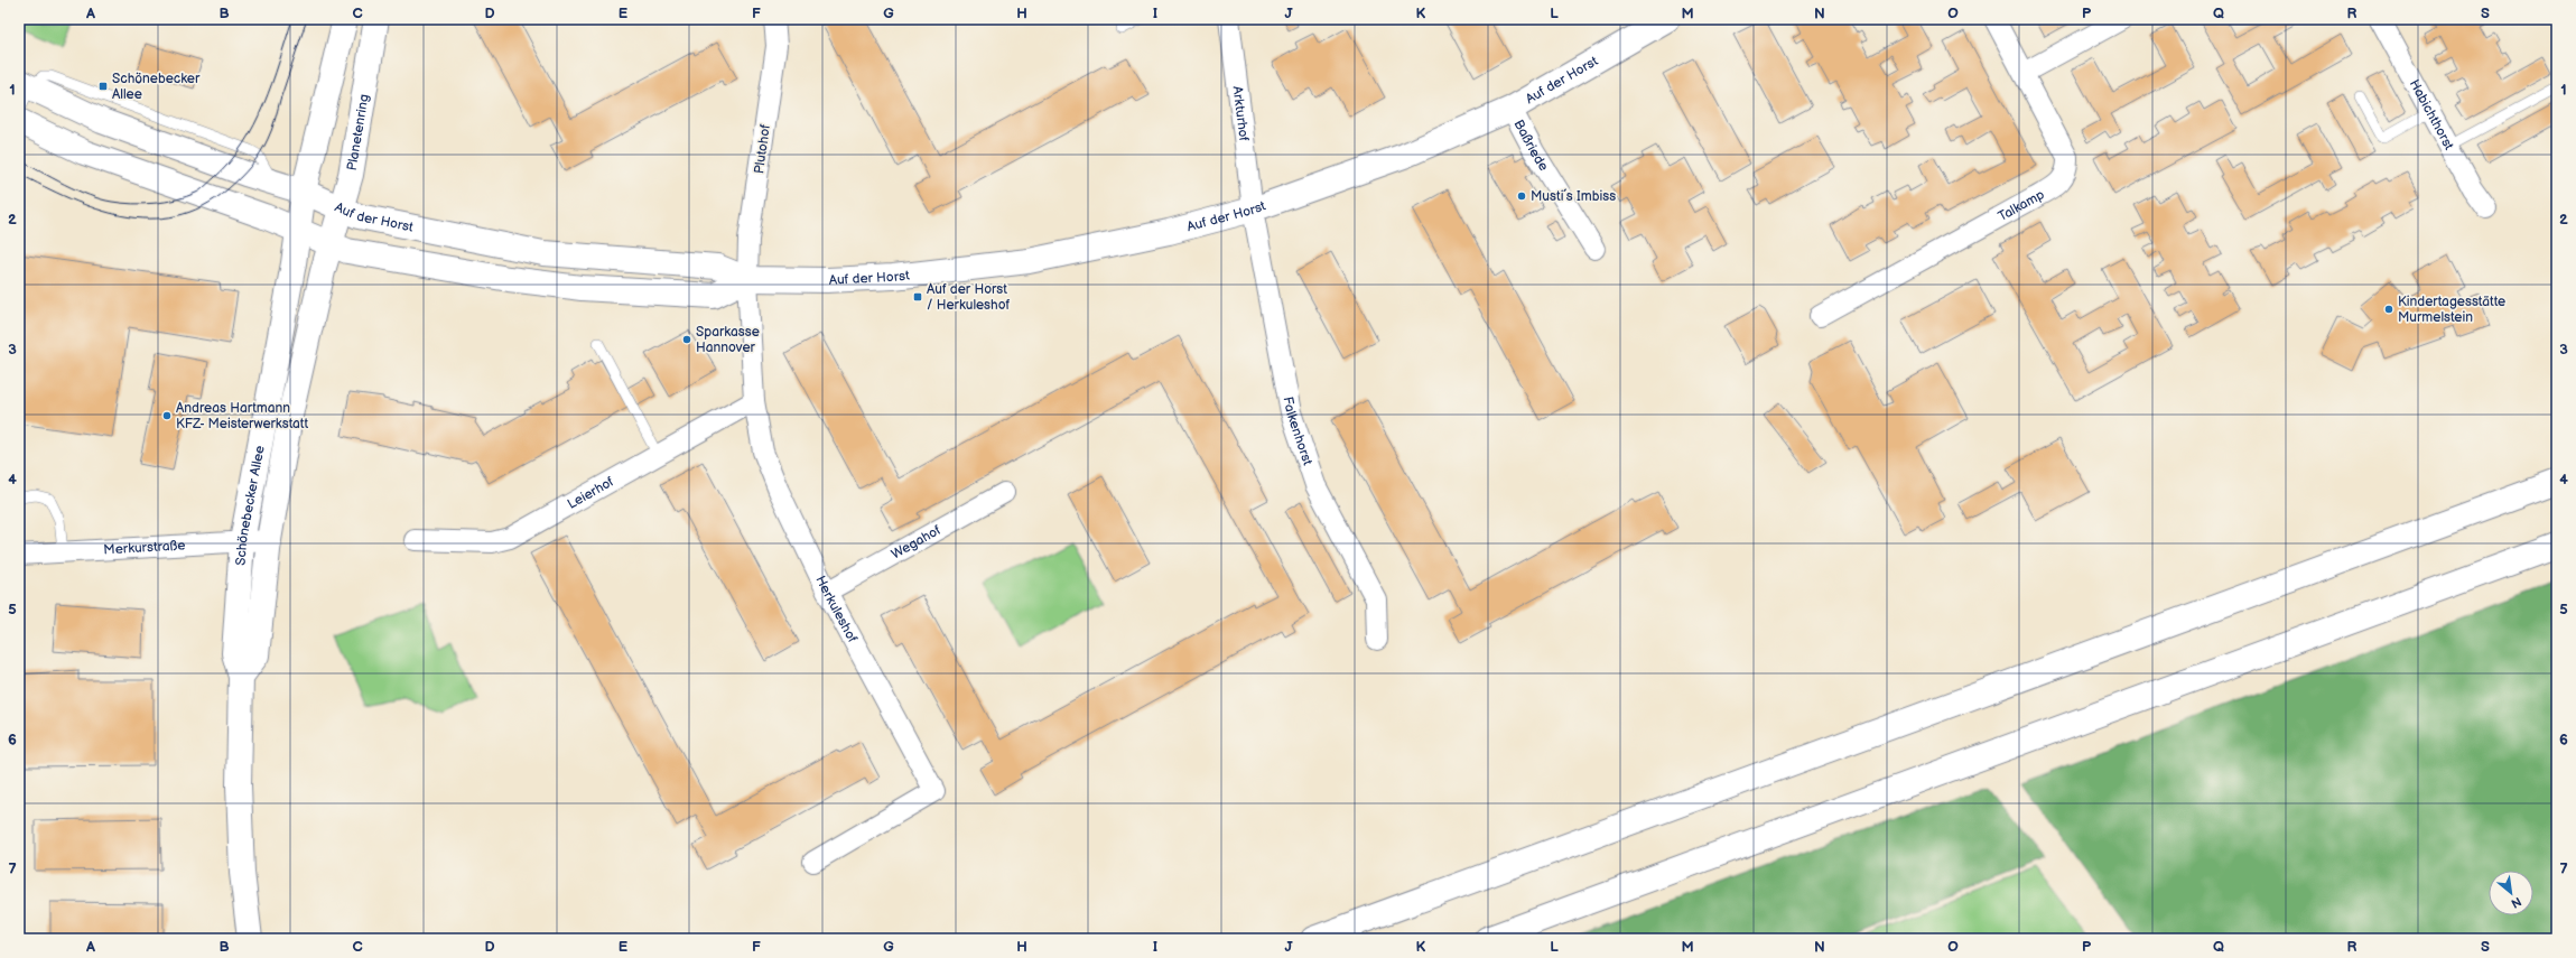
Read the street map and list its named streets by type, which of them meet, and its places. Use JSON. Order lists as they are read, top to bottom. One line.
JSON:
{"streets":{"main road":["Auf der Horst","Planetenring","Schönebecker Allee"],"street":["Arkturhof","Habichthorst","Baßriede","Plutohof","Talkamp","Falkenhorst","Leierhof","Wegahof","Merkurstraße","Herkuleshof"]},"crossings":[["Auf der Horst","Arkturhof"],["Auf der Horst","Planetenring"],["Auf der Horst","Baßriede"],["Auf der Horst","Plutohof"],["Auf der Horst","Falkenhorst"],["Auf der Horst","Schönebecker Allee"],["Auf der Horst","Herkuleshof"],["Arkturhof","Falkenhorst"],["Planetenring","Schönebecker Allee"],["Plutohof","Herkuleshof"],["Leierhof","Herkuleshof"],["Schönebecker Allee","Merkurstraße"],["Wegahof","Herkuleshof"]],"places":{"transit":["Schönebecker Allee","Auf der Horst / Herkuleshof"],"other":["Musti´s Imbiss","Kindertagesstätte Murmelstein","Sparkasse Hannover","Andreas Hartmann KFZ- Meisterwerkstatt"]},"north":"bottom right","grid":{"columns":["A","B","C","D","E","F","G","H","I","J","K","L","M","N","O","P","Q","R","S"],"rows":["1","2","3","4","5","6","7"]}}
